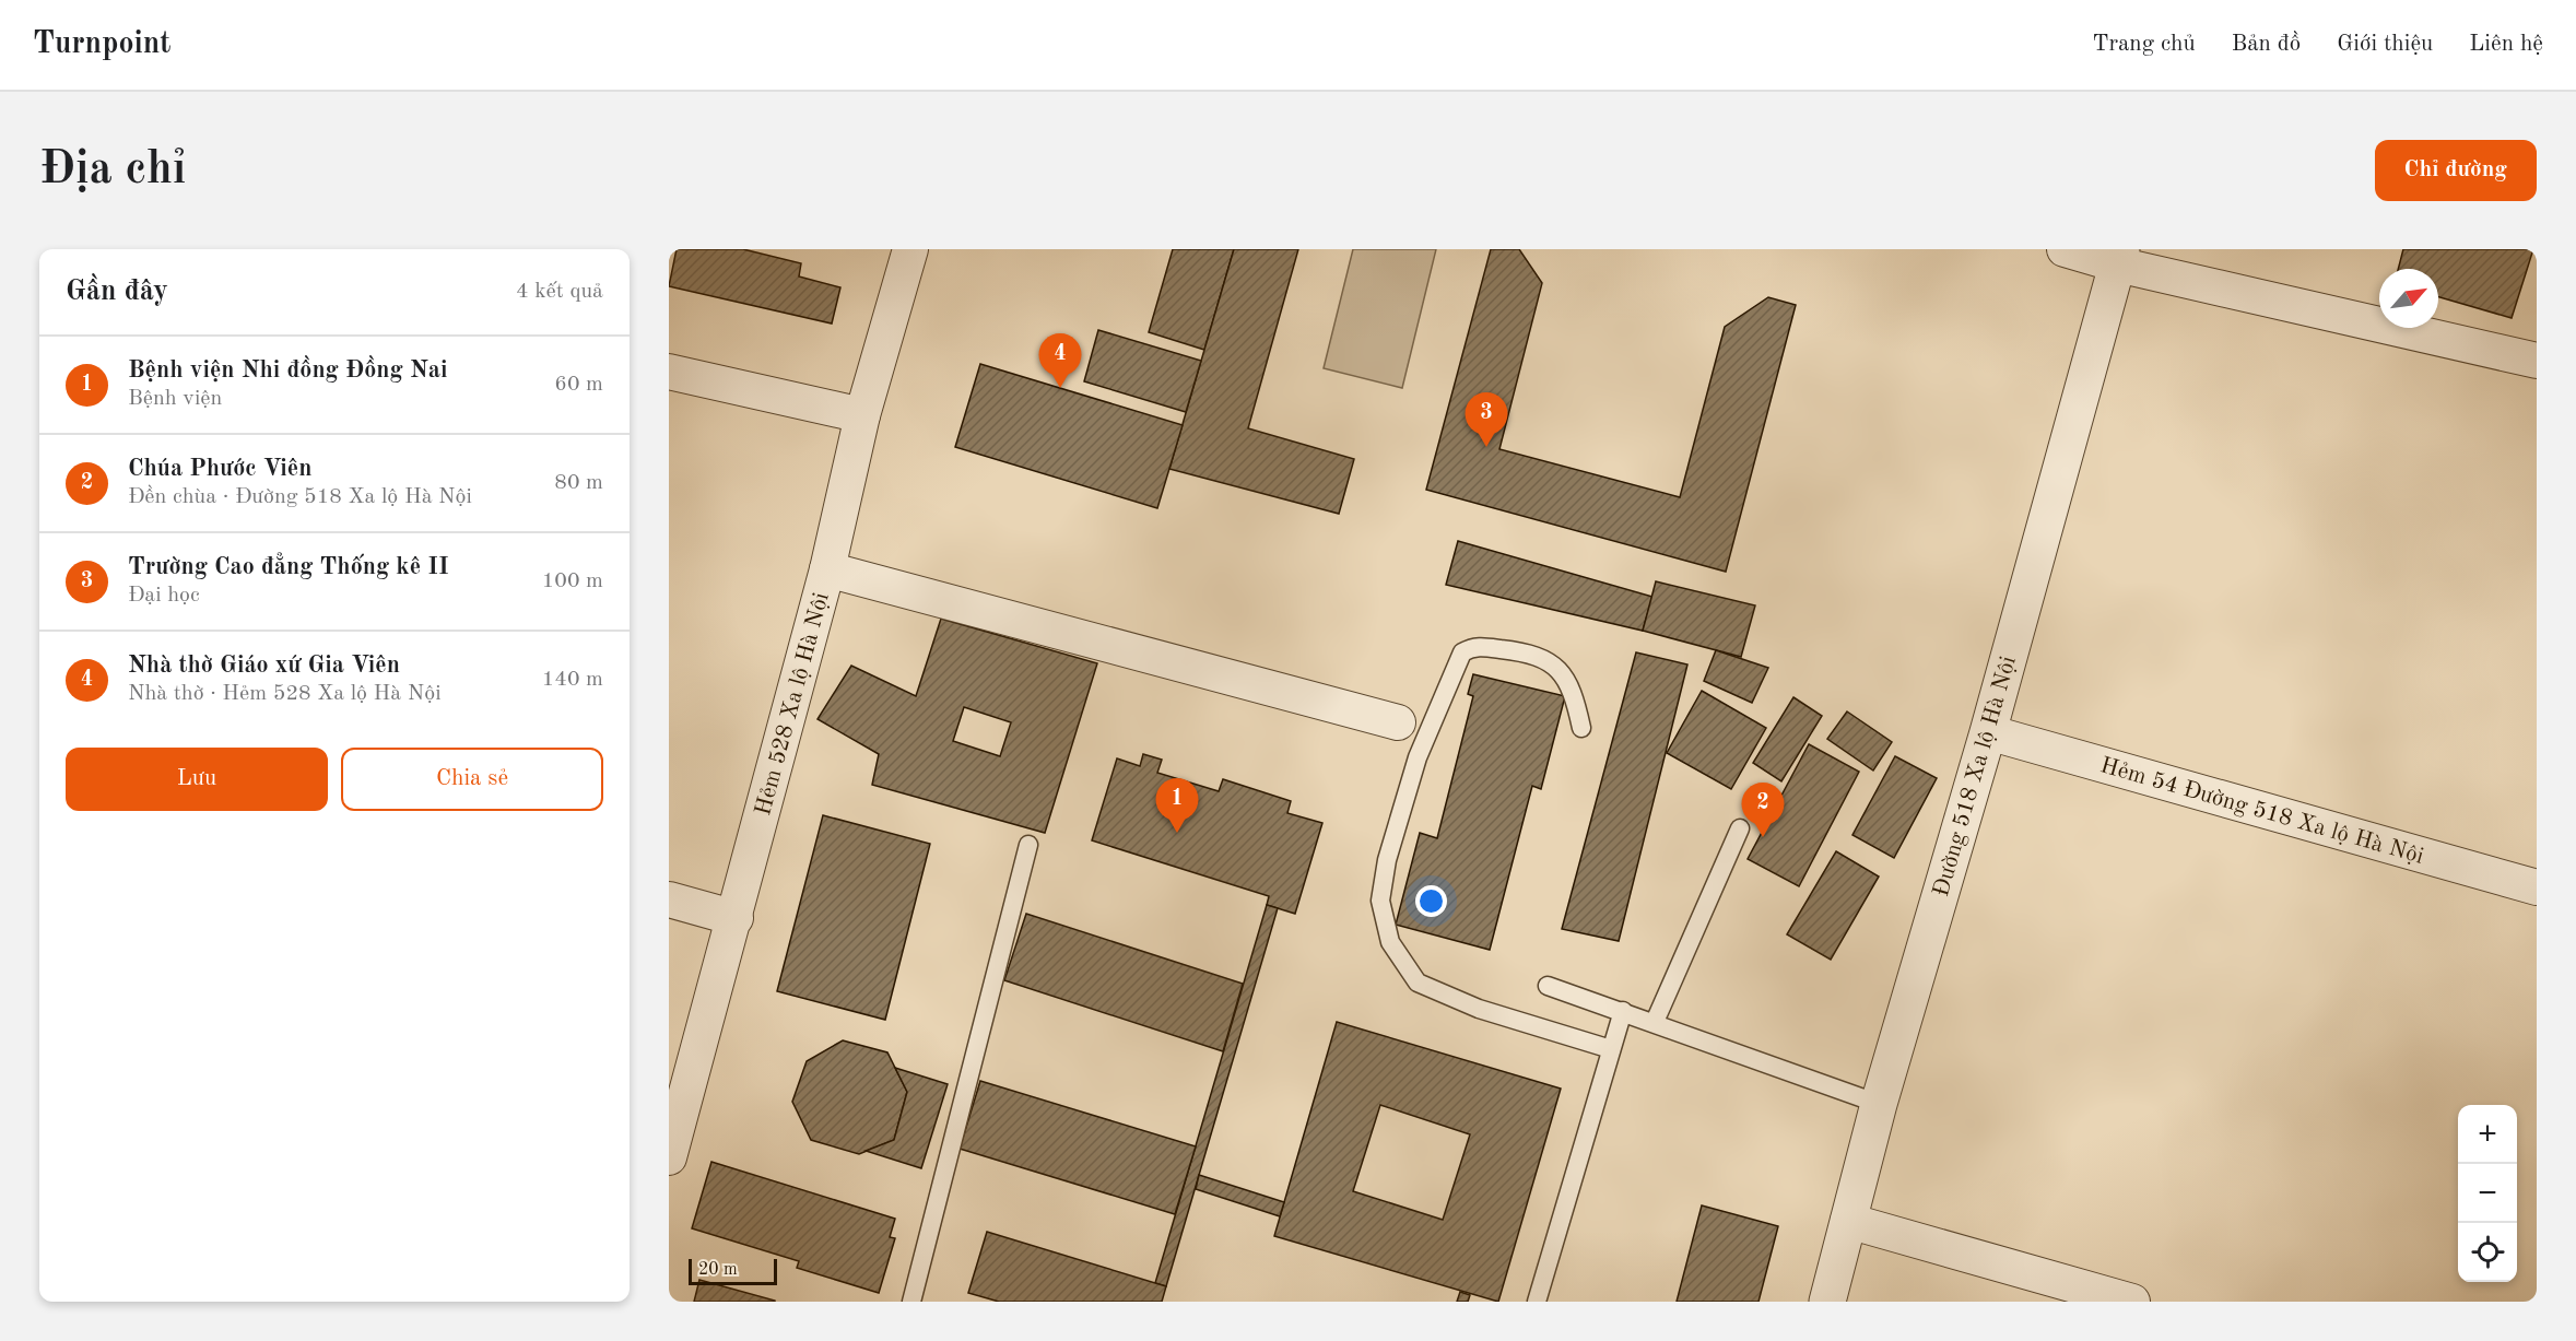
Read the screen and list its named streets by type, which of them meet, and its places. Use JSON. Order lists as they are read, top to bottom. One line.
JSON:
{"streets":{"street":["Hẻm 528 Xa lộ Hà Nội","Đường 518 Xa lộ Hà Nội","Hẻm 54 Đường 518 Xa lộ Hà Nội"]},"crossings":[["Đường 518 Xa lộ Hà Nội","Hẻm 54 Đường 518 Xa lộ Hà Nội"]],"scale_bar":"20 m","north":"top right","page":{"header":"Turnpoint","nav":["Trang chủ","Bản đồ","Giới thiệu","Liên hệ"],"buttons":["Chỉ đường",["Lưu","Chia sẻ"]],"title":"Địa chỉ","heading":["Gần đây","4 kết quả"],"pins":["4","3","1","2"],"list":[{"mark":"1","name":"Bệnh viện Nhi đồng Đồng Nai","note":"Bệnh viện","value":"60 m"},{"mark":"2","name":"Chúa Phước Viên","note":"Đền chùa · Đường 518 Xa lộ Hà Nội","value":"80 m"},{"mark":"3","name":"Trường Cao đẳng Thống kê II","note":"Đại học","value":"100 m"},{"mark":"4","name":"Nhà thờ Giáo xứ Gia Viên","note":"Nhà thờ · Hẻm 528 Xa lộ Hà Nội","value":"140 m"}],"map_buttons":["+","−"],"scale":"20 m"}}
